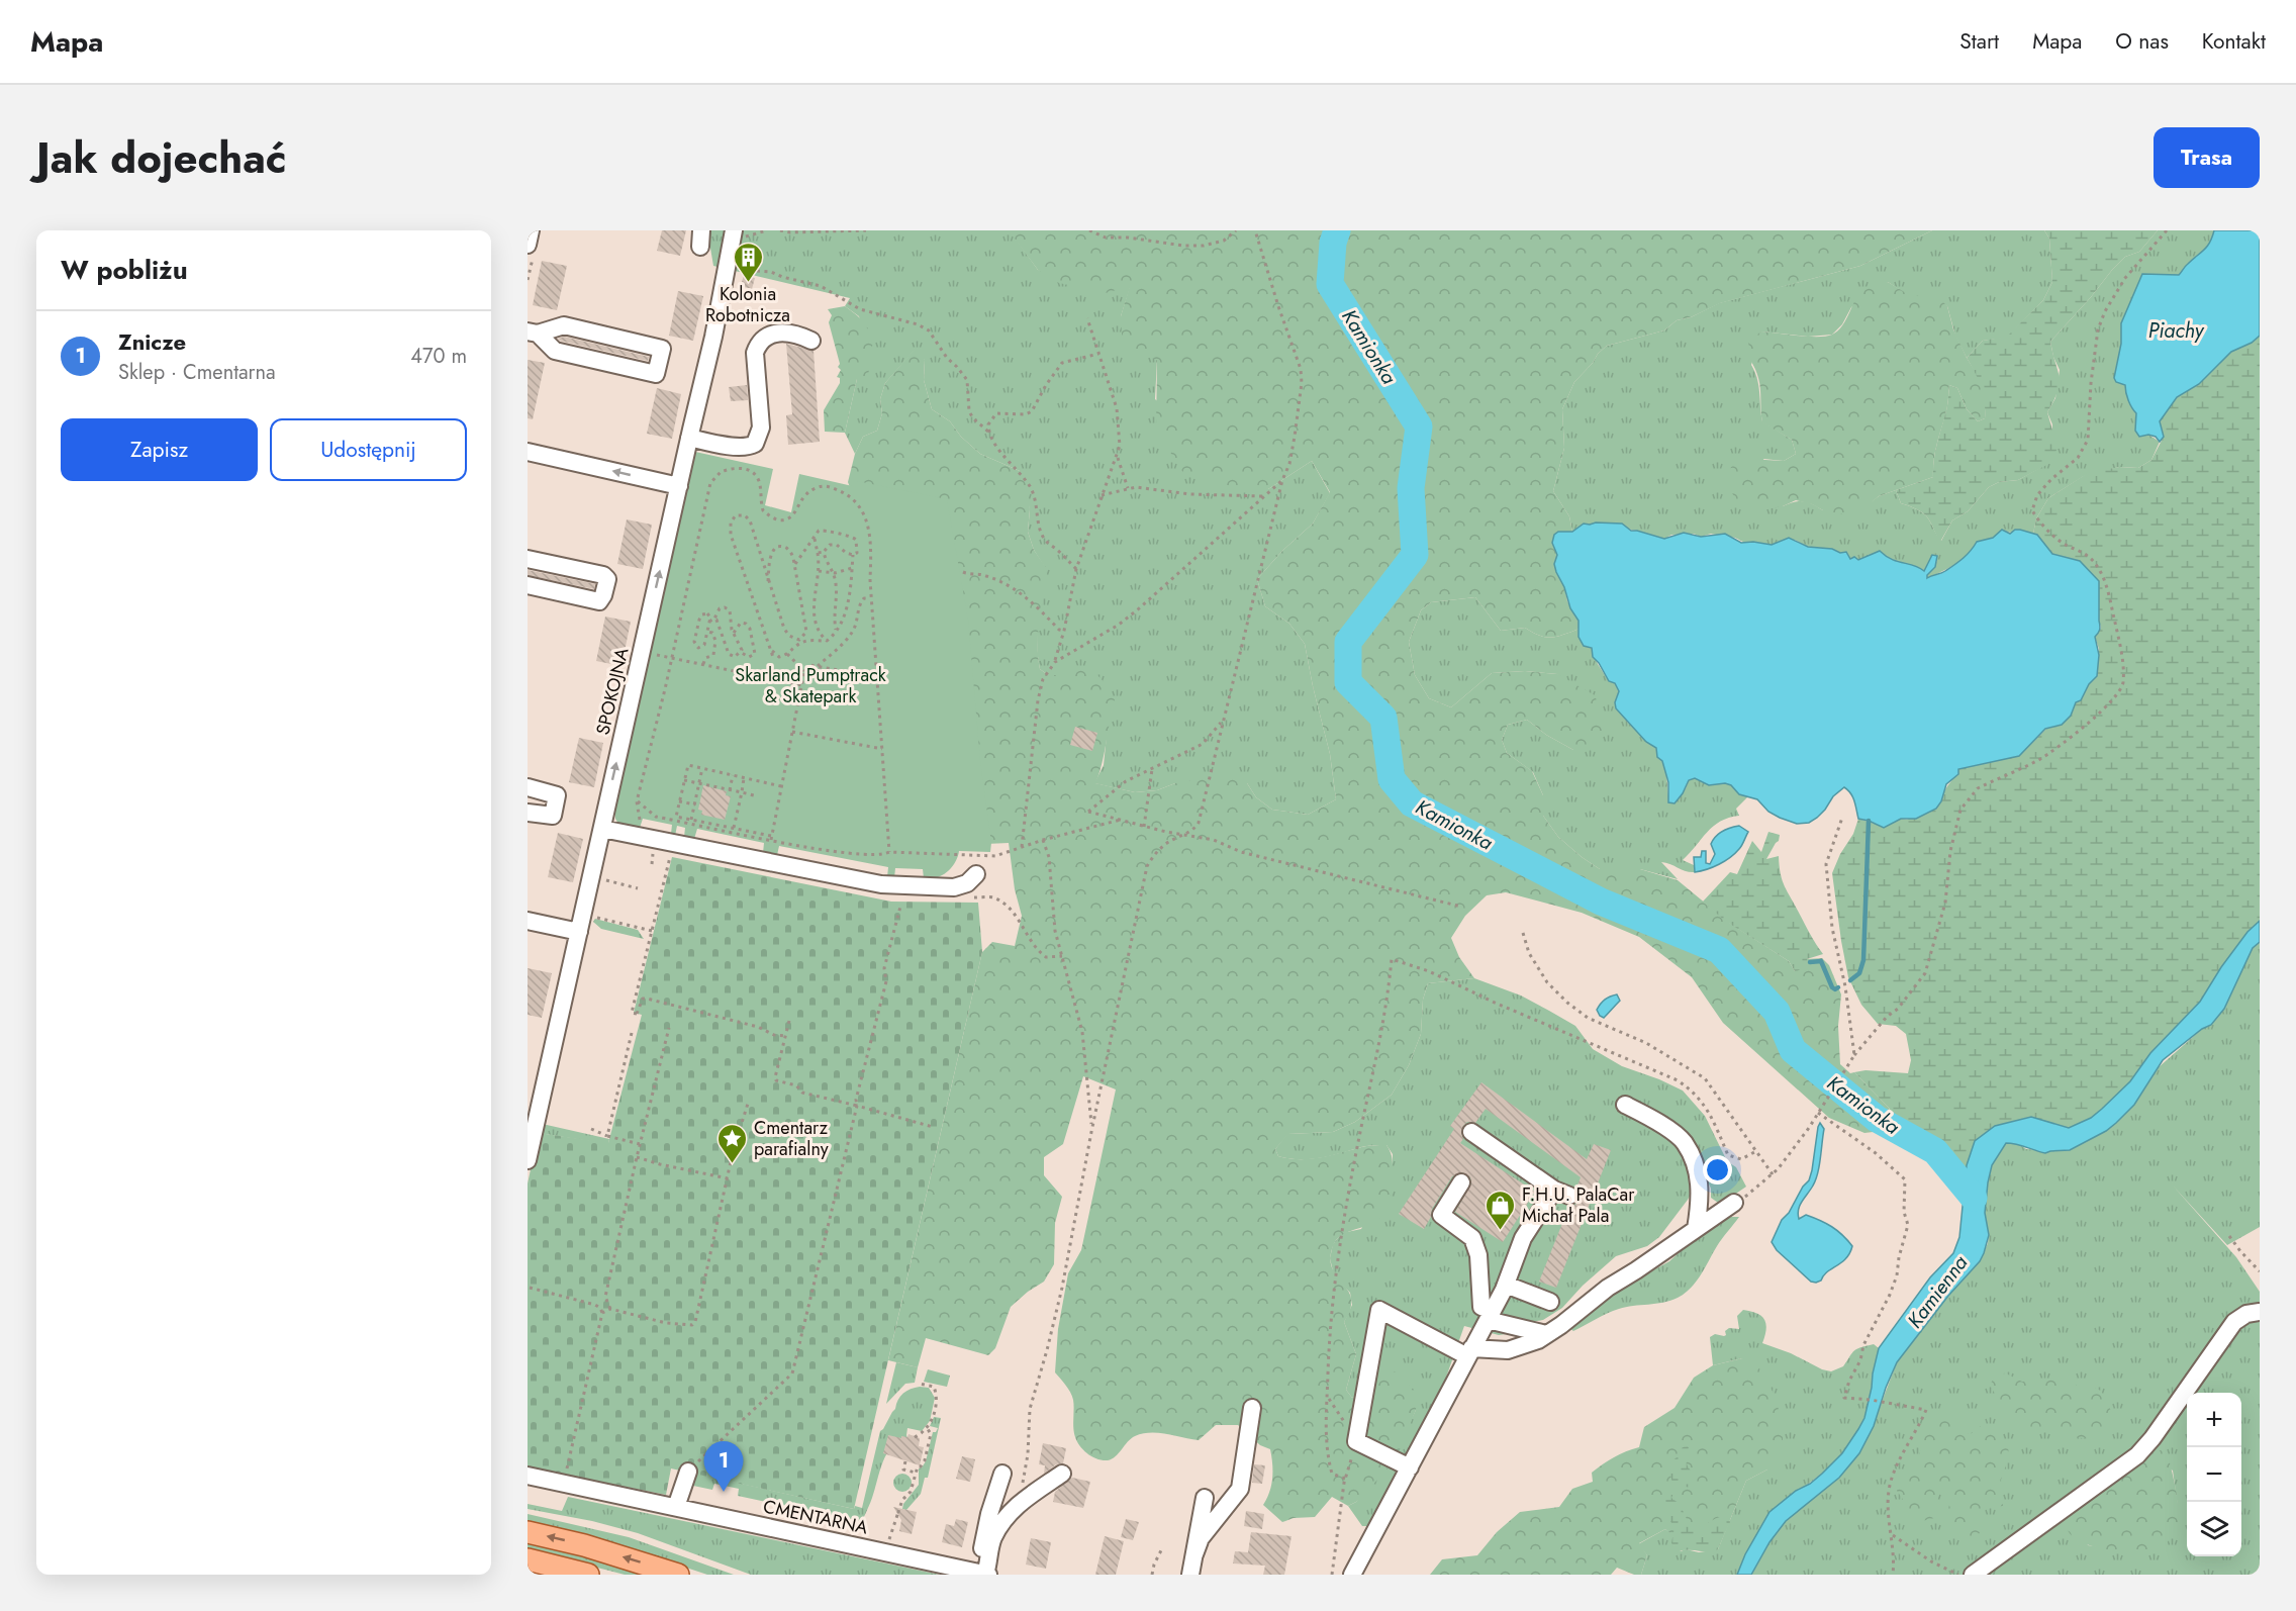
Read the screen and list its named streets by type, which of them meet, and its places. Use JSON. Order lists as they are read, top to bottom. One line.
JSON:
{"streets":{"street":["SPOKOJNA","CMENTARNA"]},"one_way":["SPOKOJNA"],"water":["Piachy","Kamionka","Kamienna"],"parks":["Skarland Pumptrack & Skatepark"],"places":{"building":["Kolonia Robotnicza"],"place":["Cmentarz parafialny"],"shop":["F.H.U. PalaCar Michał Pala"]},"page":{"header":"Mapa","nav":["Start","Mapa","O nas","Kontakt"],"title":"Jak dojechać","buttons":["Trasa",["Zapisz","Udostępnij"]],"heading":"W pobliżu","list":[{"mark":"1","name":"Znicze","note":"Sklep · Cmentarna","value":"470 m"}],"map_buttons":["+","−"],"pins":"1"}}
